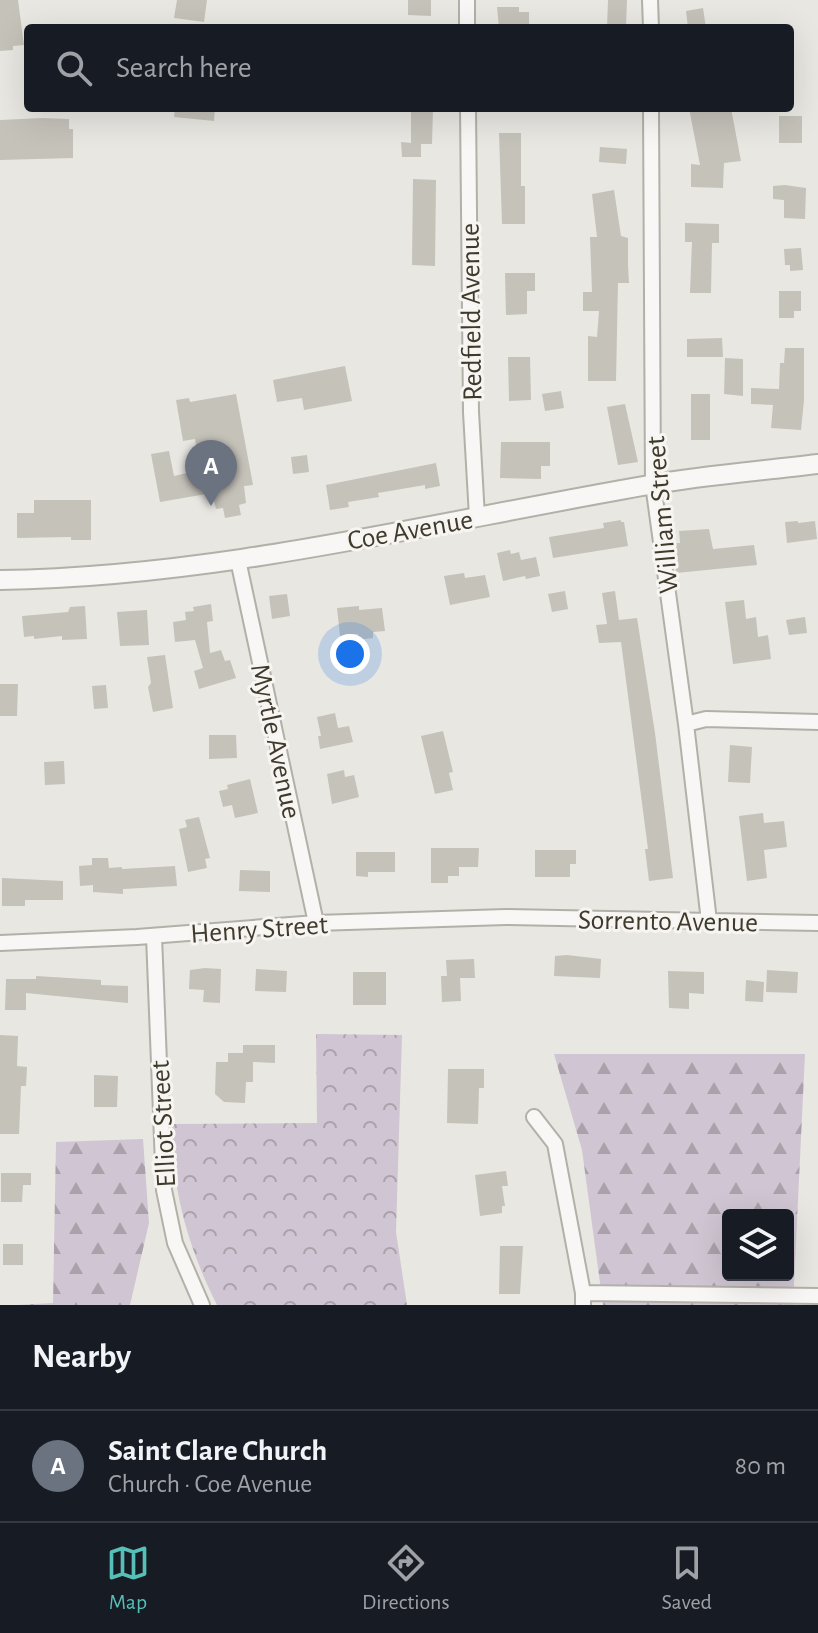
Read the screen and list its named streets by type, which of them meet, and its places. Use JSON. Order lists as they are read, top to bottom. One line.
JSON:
{"streets":{"street":["Redfield Avenue","William Street","Coe Avenue","Myrtle Avenue","Sorrento Avenue","Henry Street","Elliot Street"]},"crossings":[["Redfield Avenue","Coe Avenue"],["William Street","Coe Avenue"],["William Street","Sorrento Avenue"],["Coe Avenue","Myrtle Avenue"],["Myrtle Avenue","Henry Street"],["Sorrento Avenue","Henry Street"],["Henry Street","Elliot Street"]],"page":{"search":"Search here","pins":"A","heading":"Nearby","list":[{"mark":"A","name":"Saint Clare Church","note":"Church · Coe Avenue","value":"80 m"}],"nav":["Map","Directions","Saved"]}}
